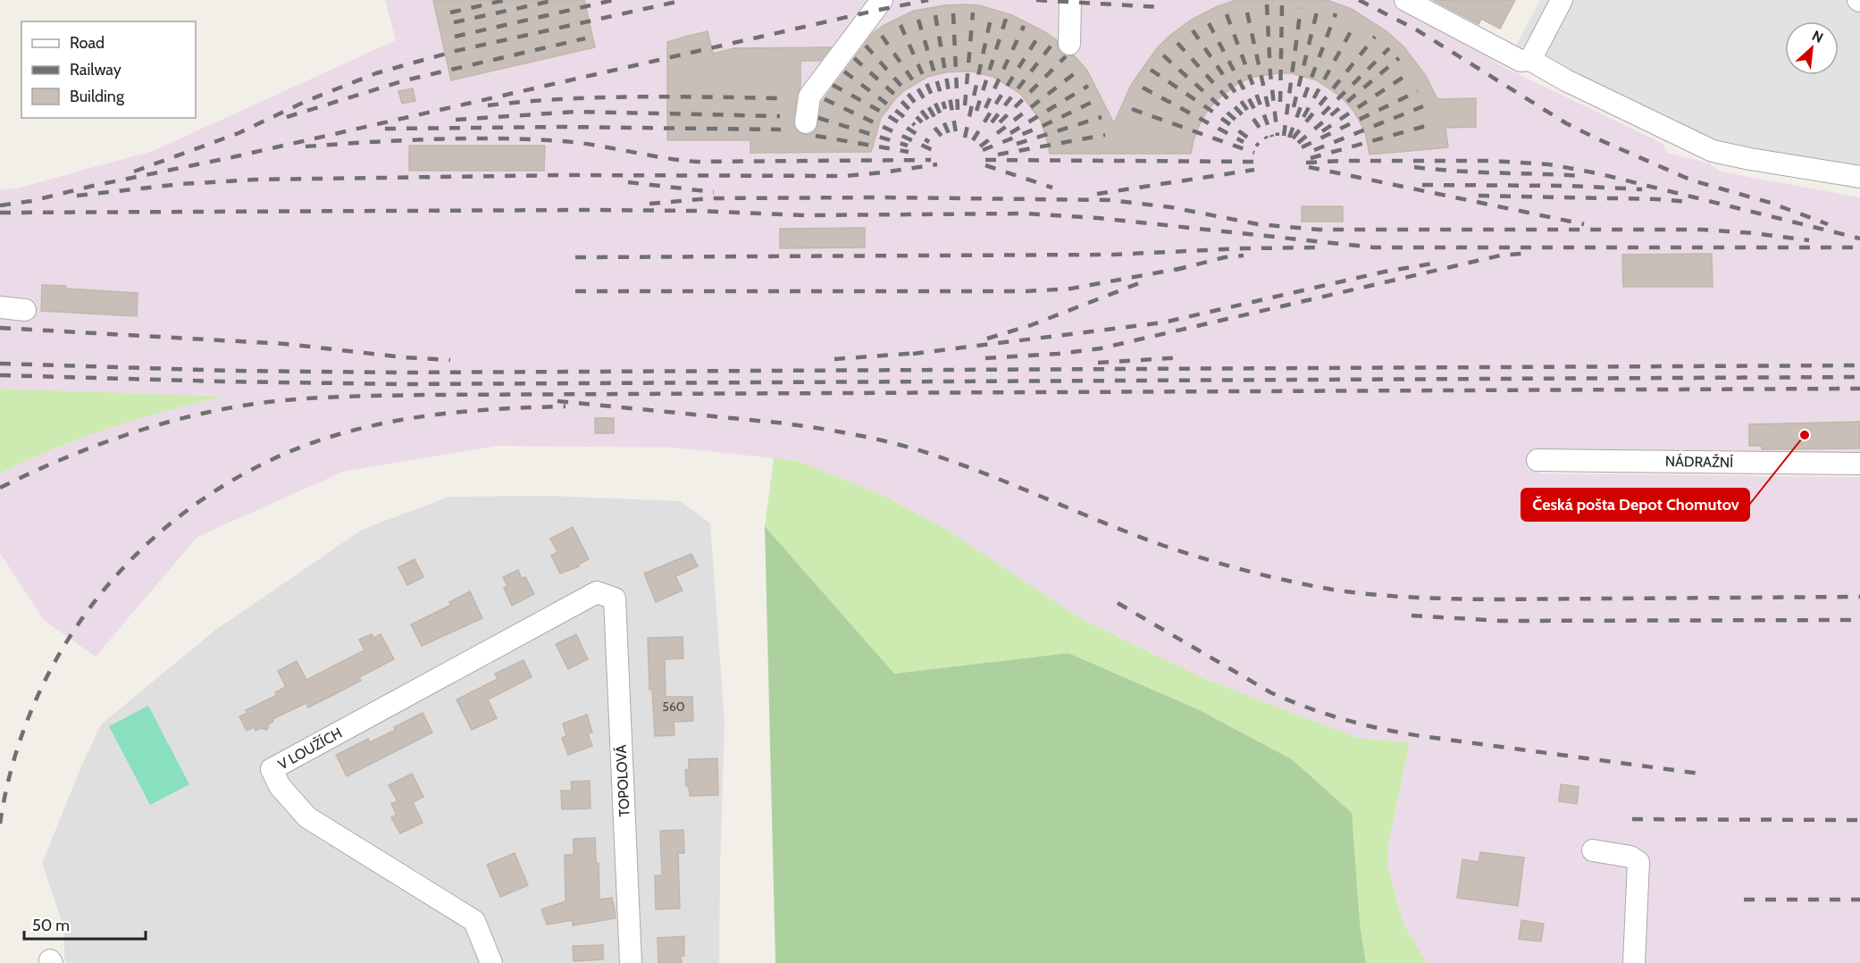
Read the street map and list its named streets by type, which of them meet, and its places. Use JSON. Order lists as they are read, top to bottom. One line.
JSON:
{"streets":{"street":["NÁDRAŽNÍ","V LOUŽÍCH","TOPOLOVÁ"]},"crossings":[["V LOUŽÍCH","TOPOLOVÁ"]],"places":["Česká pošta Depot Chomutov"],"house_numbers":["560"],"legend":["Road","Railway","Building"],"scale_bar":"50 m","north":"top right"}
